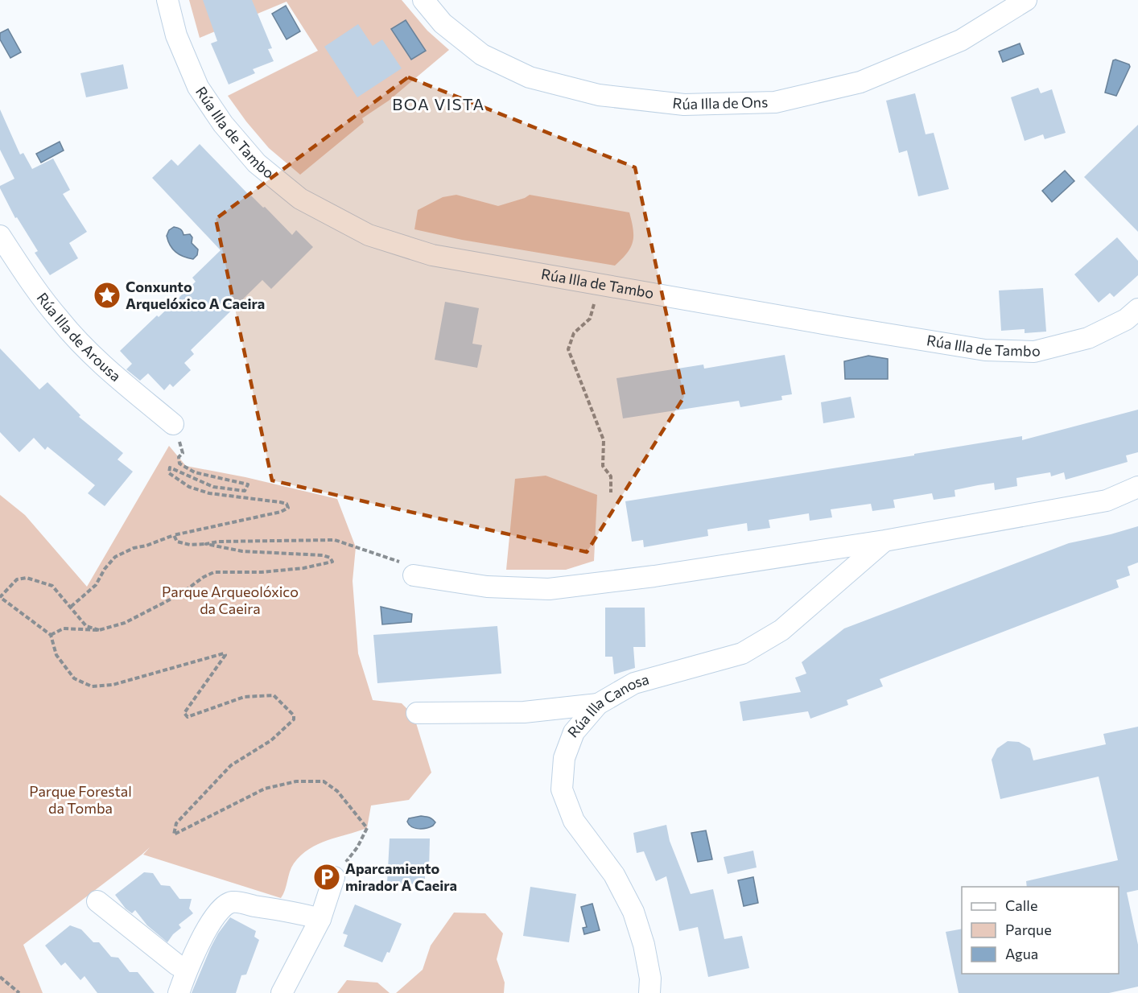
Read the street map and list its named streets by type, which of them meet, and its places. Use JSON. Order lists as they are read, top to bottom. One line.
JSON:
{"streets":{"street":["Rúa Illa de Ons","Rúa Illa de Tambo","Rúa Illa de Arousa","Rúa Illa Canosa"]},"districts":["BOA VISTA"],"parks":["Parque Arqueolóxico da Caeira","Parque Forestal da Tomba"],"places":{"place":["Conxunto Arquelóxico A Caeira"],"parking":["Aparcamiento mirador A Caeira"]},"legend":["Calle","Parque","Agua"]}
